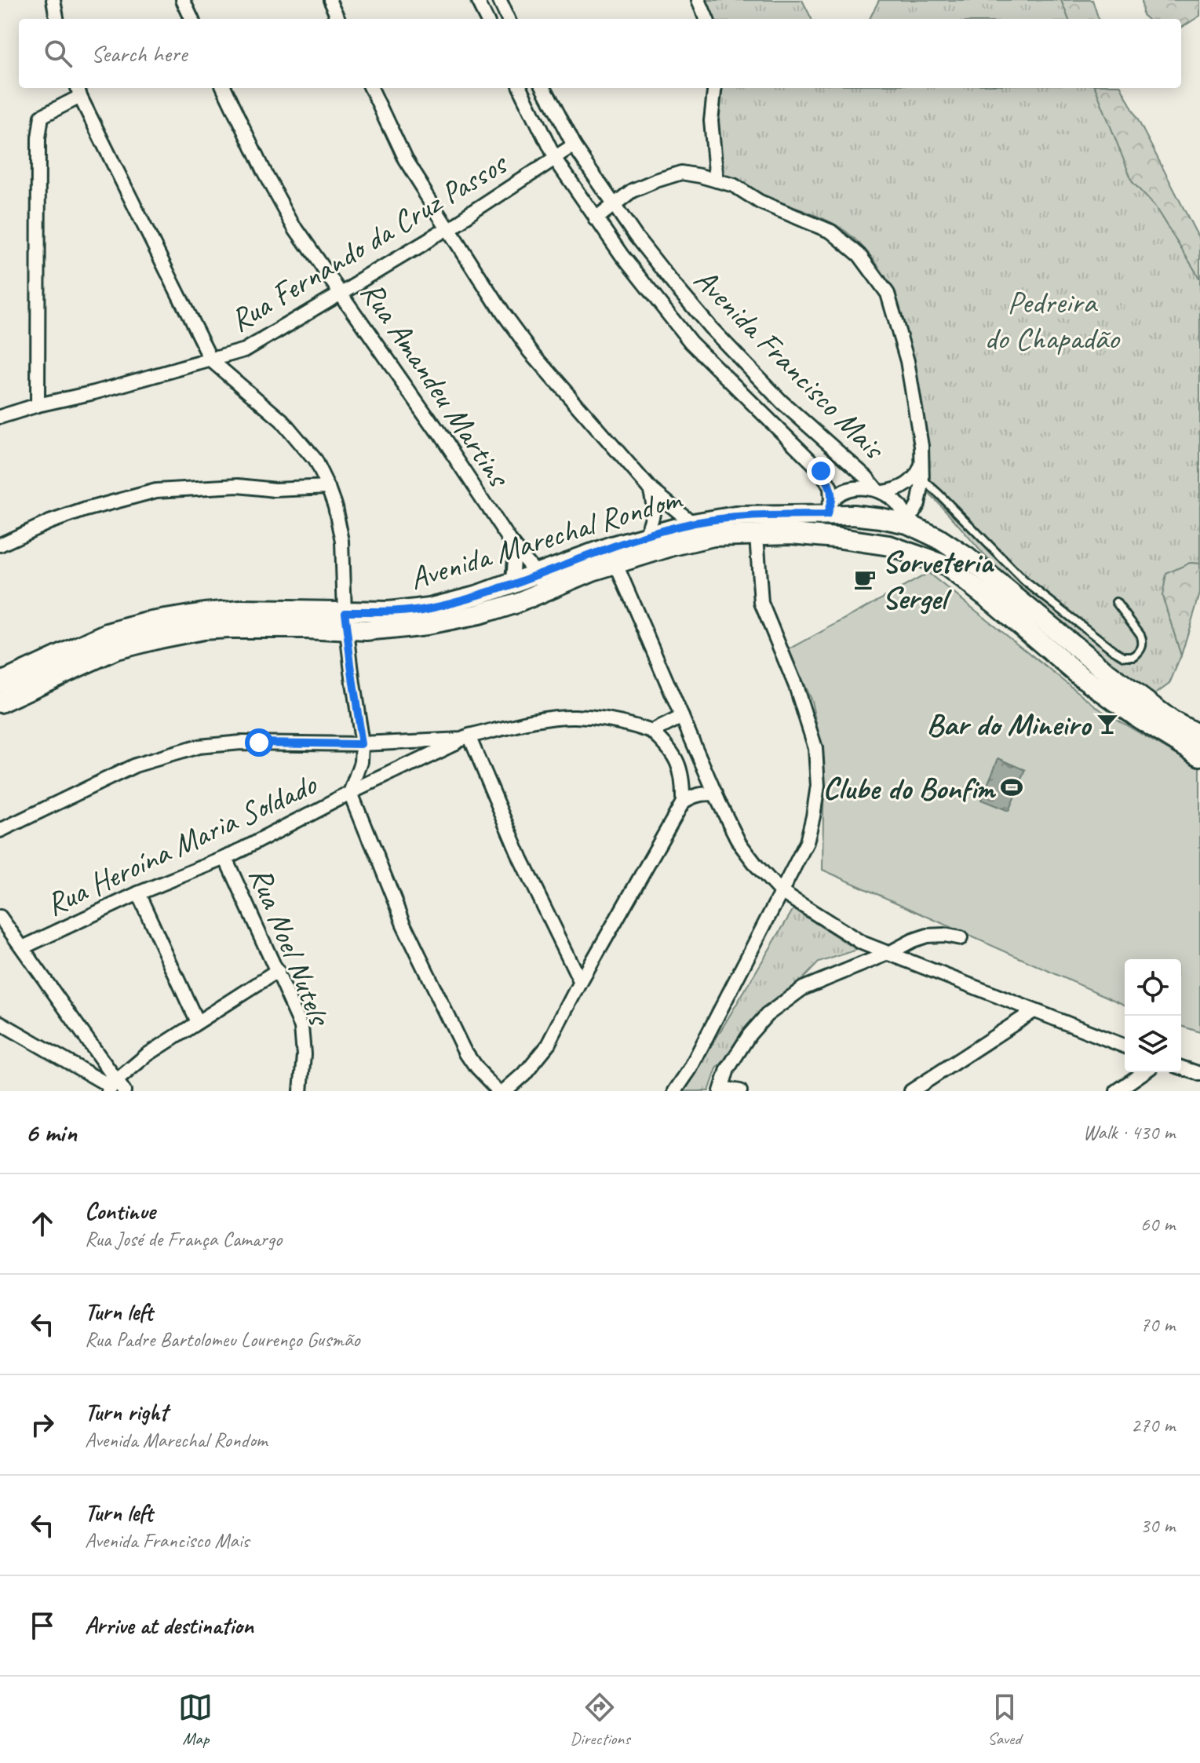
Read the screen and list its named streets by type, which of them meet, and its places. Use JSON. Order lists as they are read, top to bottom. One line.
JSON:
{"streets":{"main road":["Avenida Marechal Rondom"],"street":["Rua Fernando da Cruz Passos","Avenida Francisco Mais","Rua Amandeu Martins","Rua Heroína Maria Soldado","Rua Noel Nutels"]},"crossings":[["Rua Fernando da Cruz Passos","Avenida Francisco Mais"],["Rua Fernando da Cruz Passos","Rua Amandeu Martins"],["Avenida Francisco Mais","Avenida Marechal Rondom"],["Rua Amandeu Martins","Avenida Marechal Rondom"],["Rua Heroína Maria Soldado","Rua Noel Nutels"]],"parks":["Pedreira do Chapadão"],"places":{"cafe":["Sorveteria Sergel"],"bar":["Bar do Mineiro"],"sports":["Clube do Bonfim"]},"page":{"search":"Search here","heading":["6 min","Walk · 430 m"],"list":[["Continue","Rua José de França Camargo","60 m"],["Turn left","Rua Padre Bartolomeu Lourenço Gusmão","70 m"],["Turn right","Avenida Marechal Rondom","270 m"],["Turn left","Avenida Francisco Mais","30 m"],"Arrive at destination"],"nav":["Map","Directions","Saved"]}}
